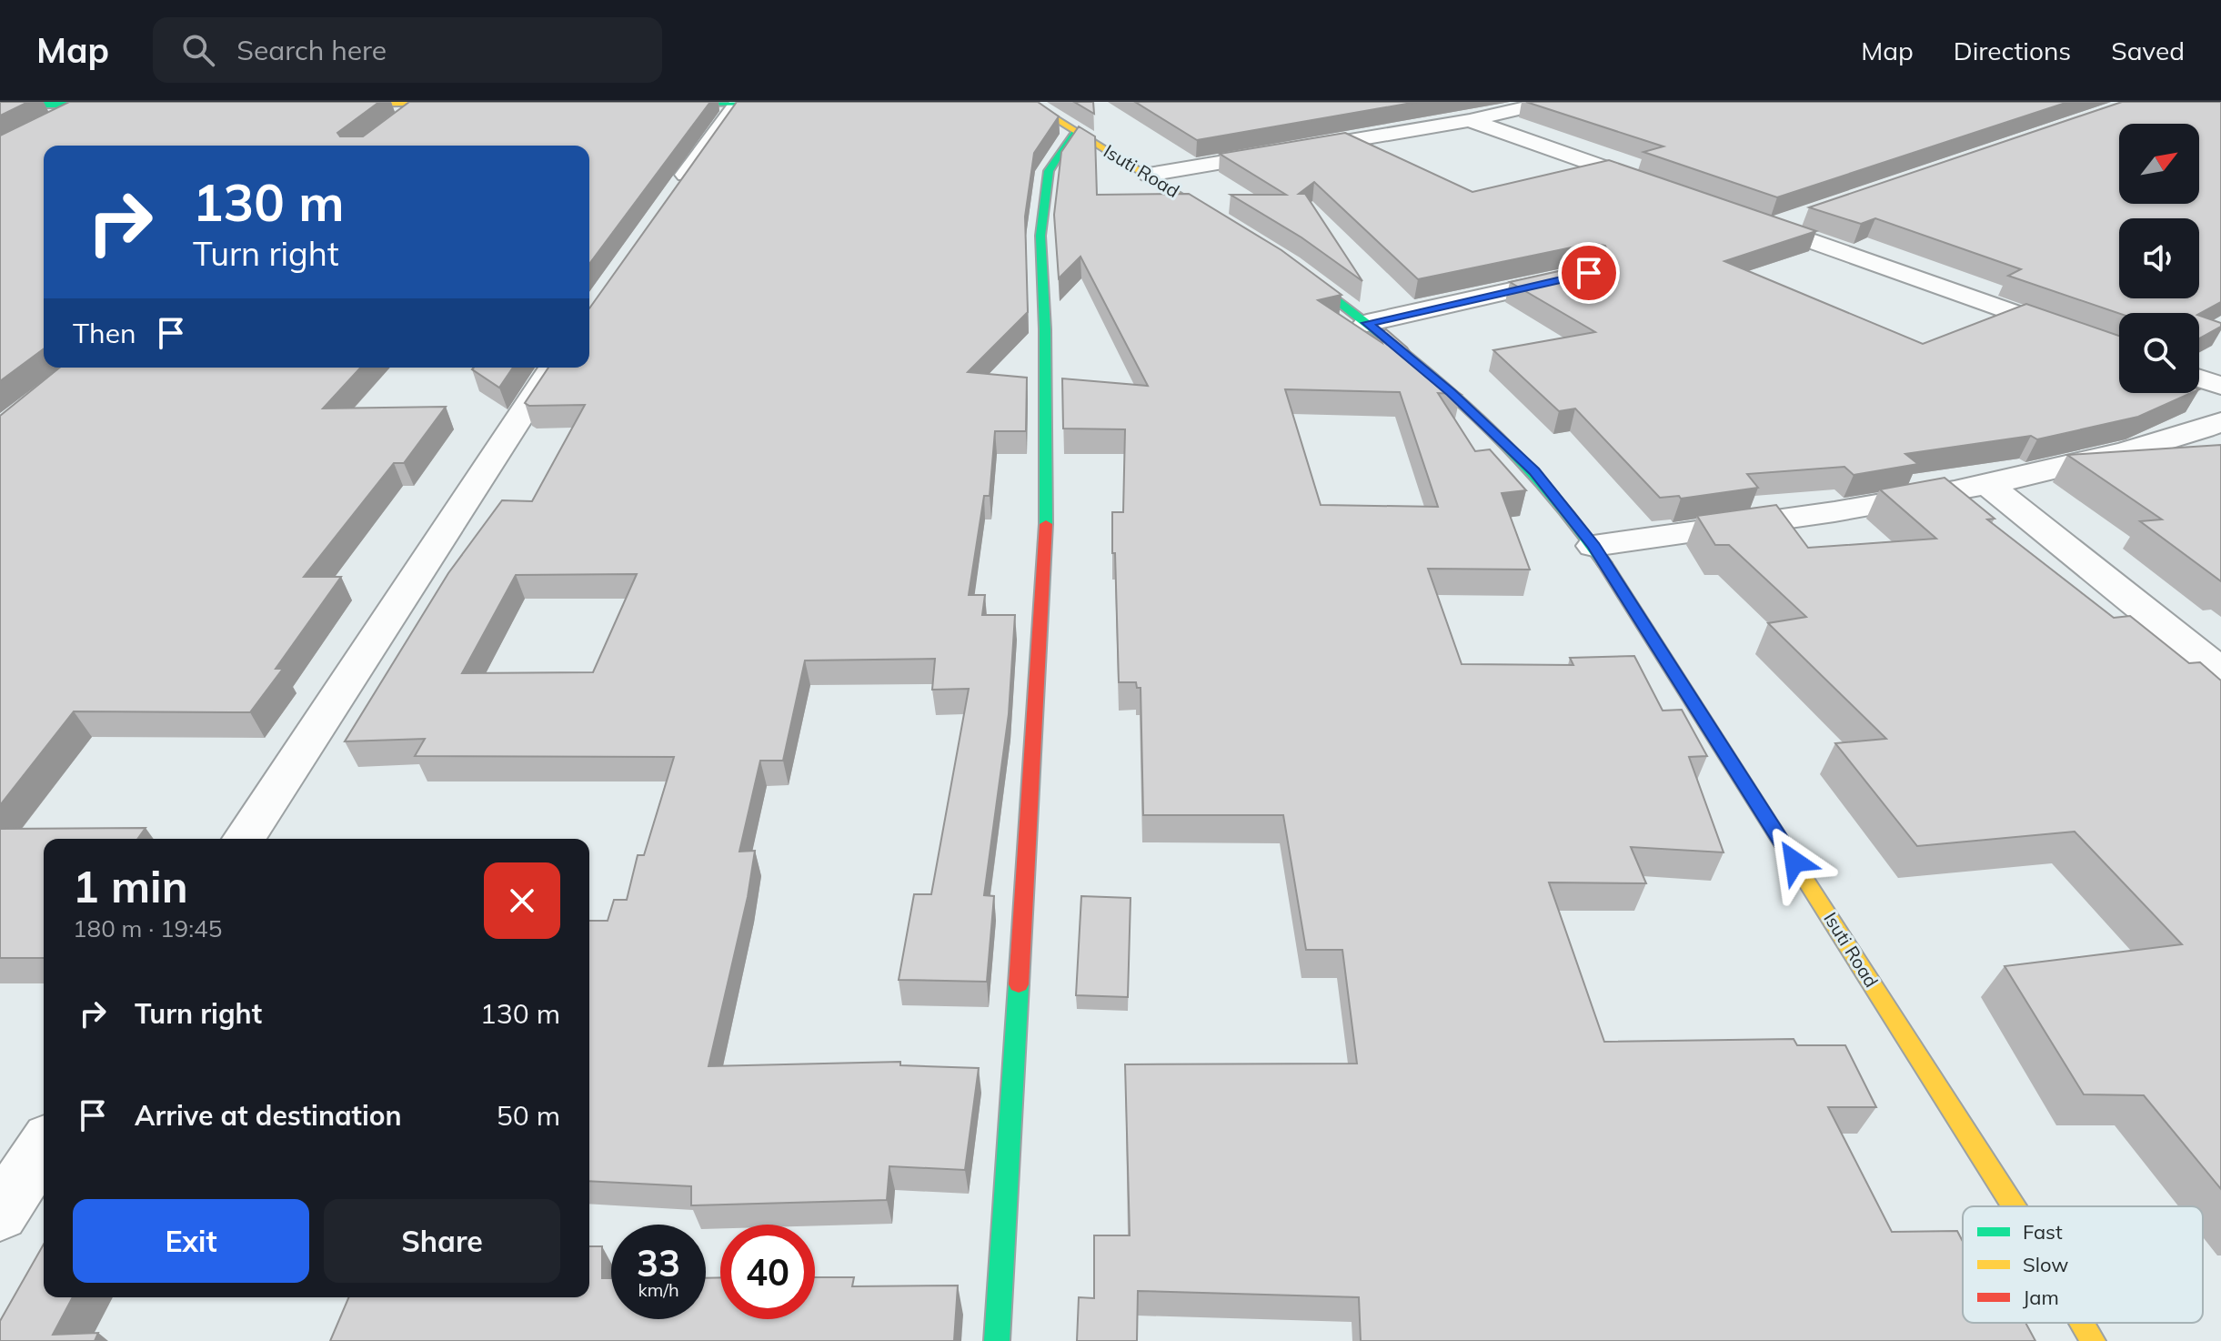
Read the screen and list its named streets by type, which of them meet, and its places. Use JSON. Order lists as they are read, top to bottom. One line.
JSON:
{"streets":{"street":["Isuti Road"]},"legend":["Fast","Slow","Jam"],"north":"top right","page":{"header":"Map","search":"Search here","nav":["Map","Directions","Saved"],"turn":["130 m","Turn right"],"then":"Then","heading":["1 min","180 m · 19:45"],"list":[{"name":"Turn right","value":"130 m"},{"name":"Arrive at destination","value":"50 m"}],"buttons":["Exit","Share"],"speed":"33 km/h","limit":"40"}}
